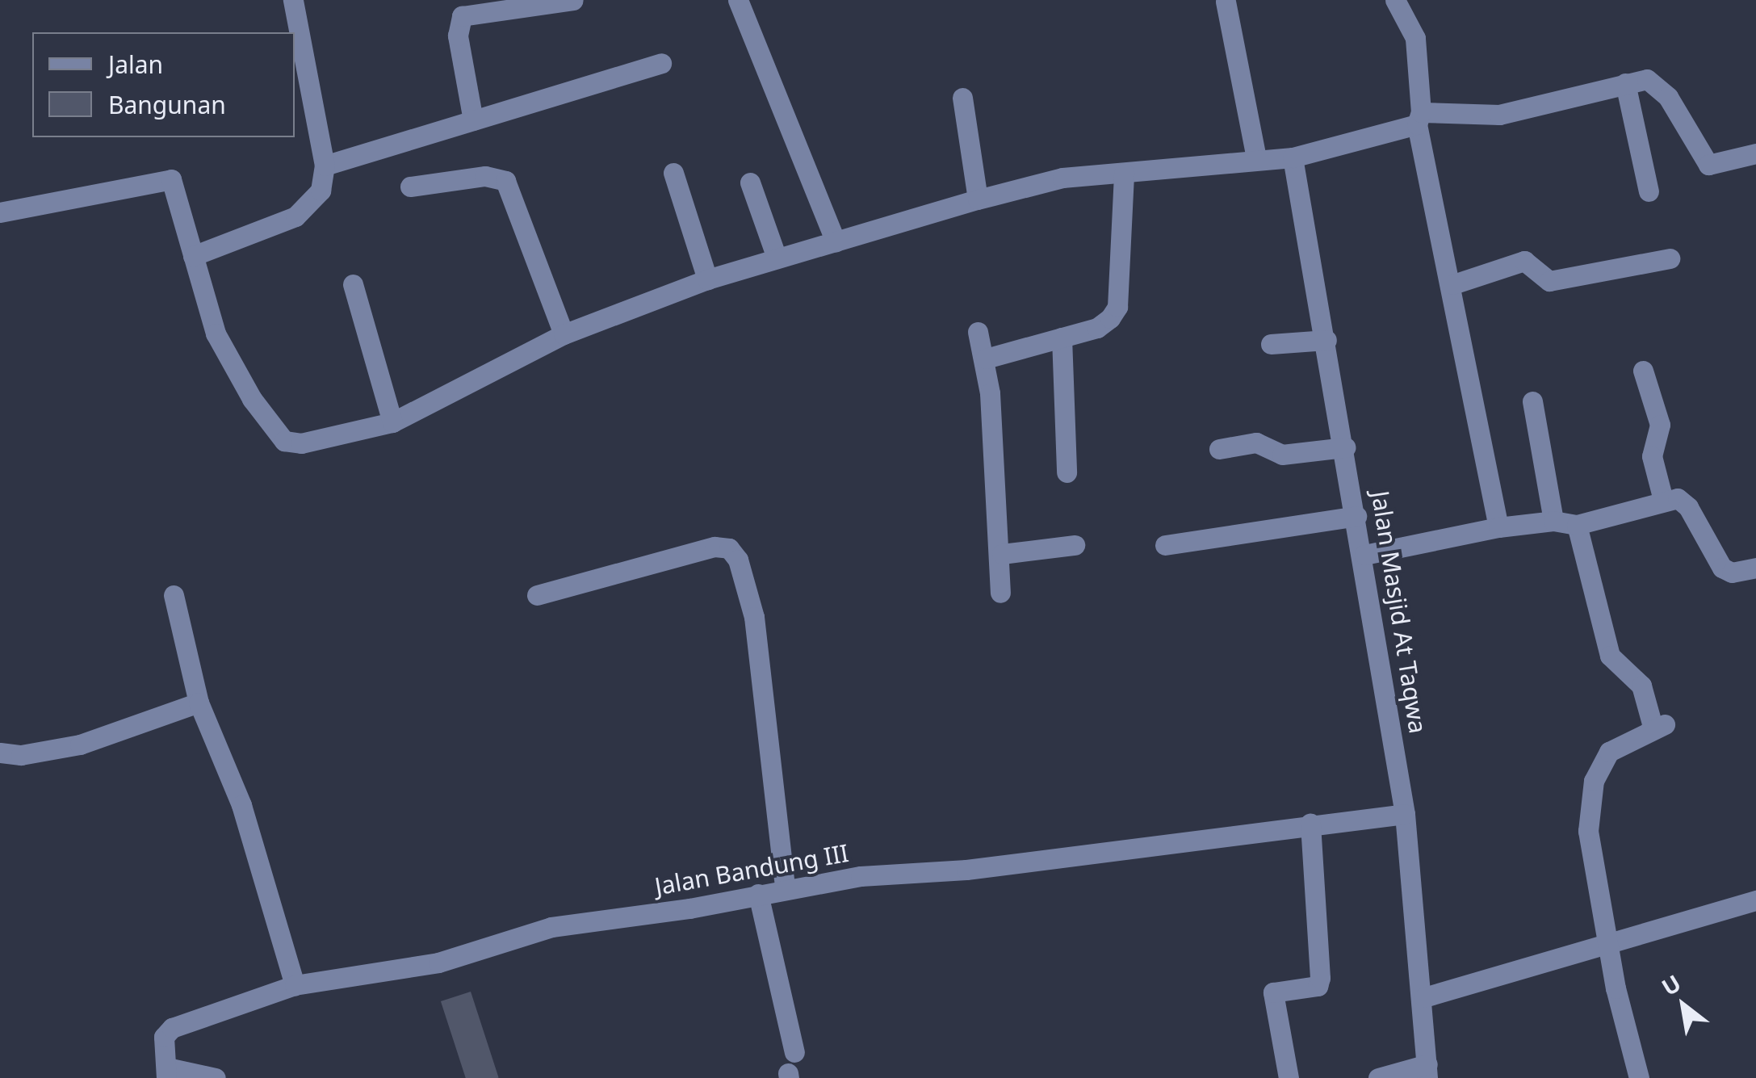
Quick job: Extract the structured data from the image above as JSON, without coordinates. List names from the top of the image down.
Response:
{
  "streets": {
    "street": ["Jalan Masjid At Taqwa", "Jalan Bandung III"]
  },
  "crossings": [
    ["Jalan Masjid At Taqwa", "Jalan Bandung III"]
  ],
  "legend": ["Jalan", "Bangunan"],
  "north": "top left"
}
